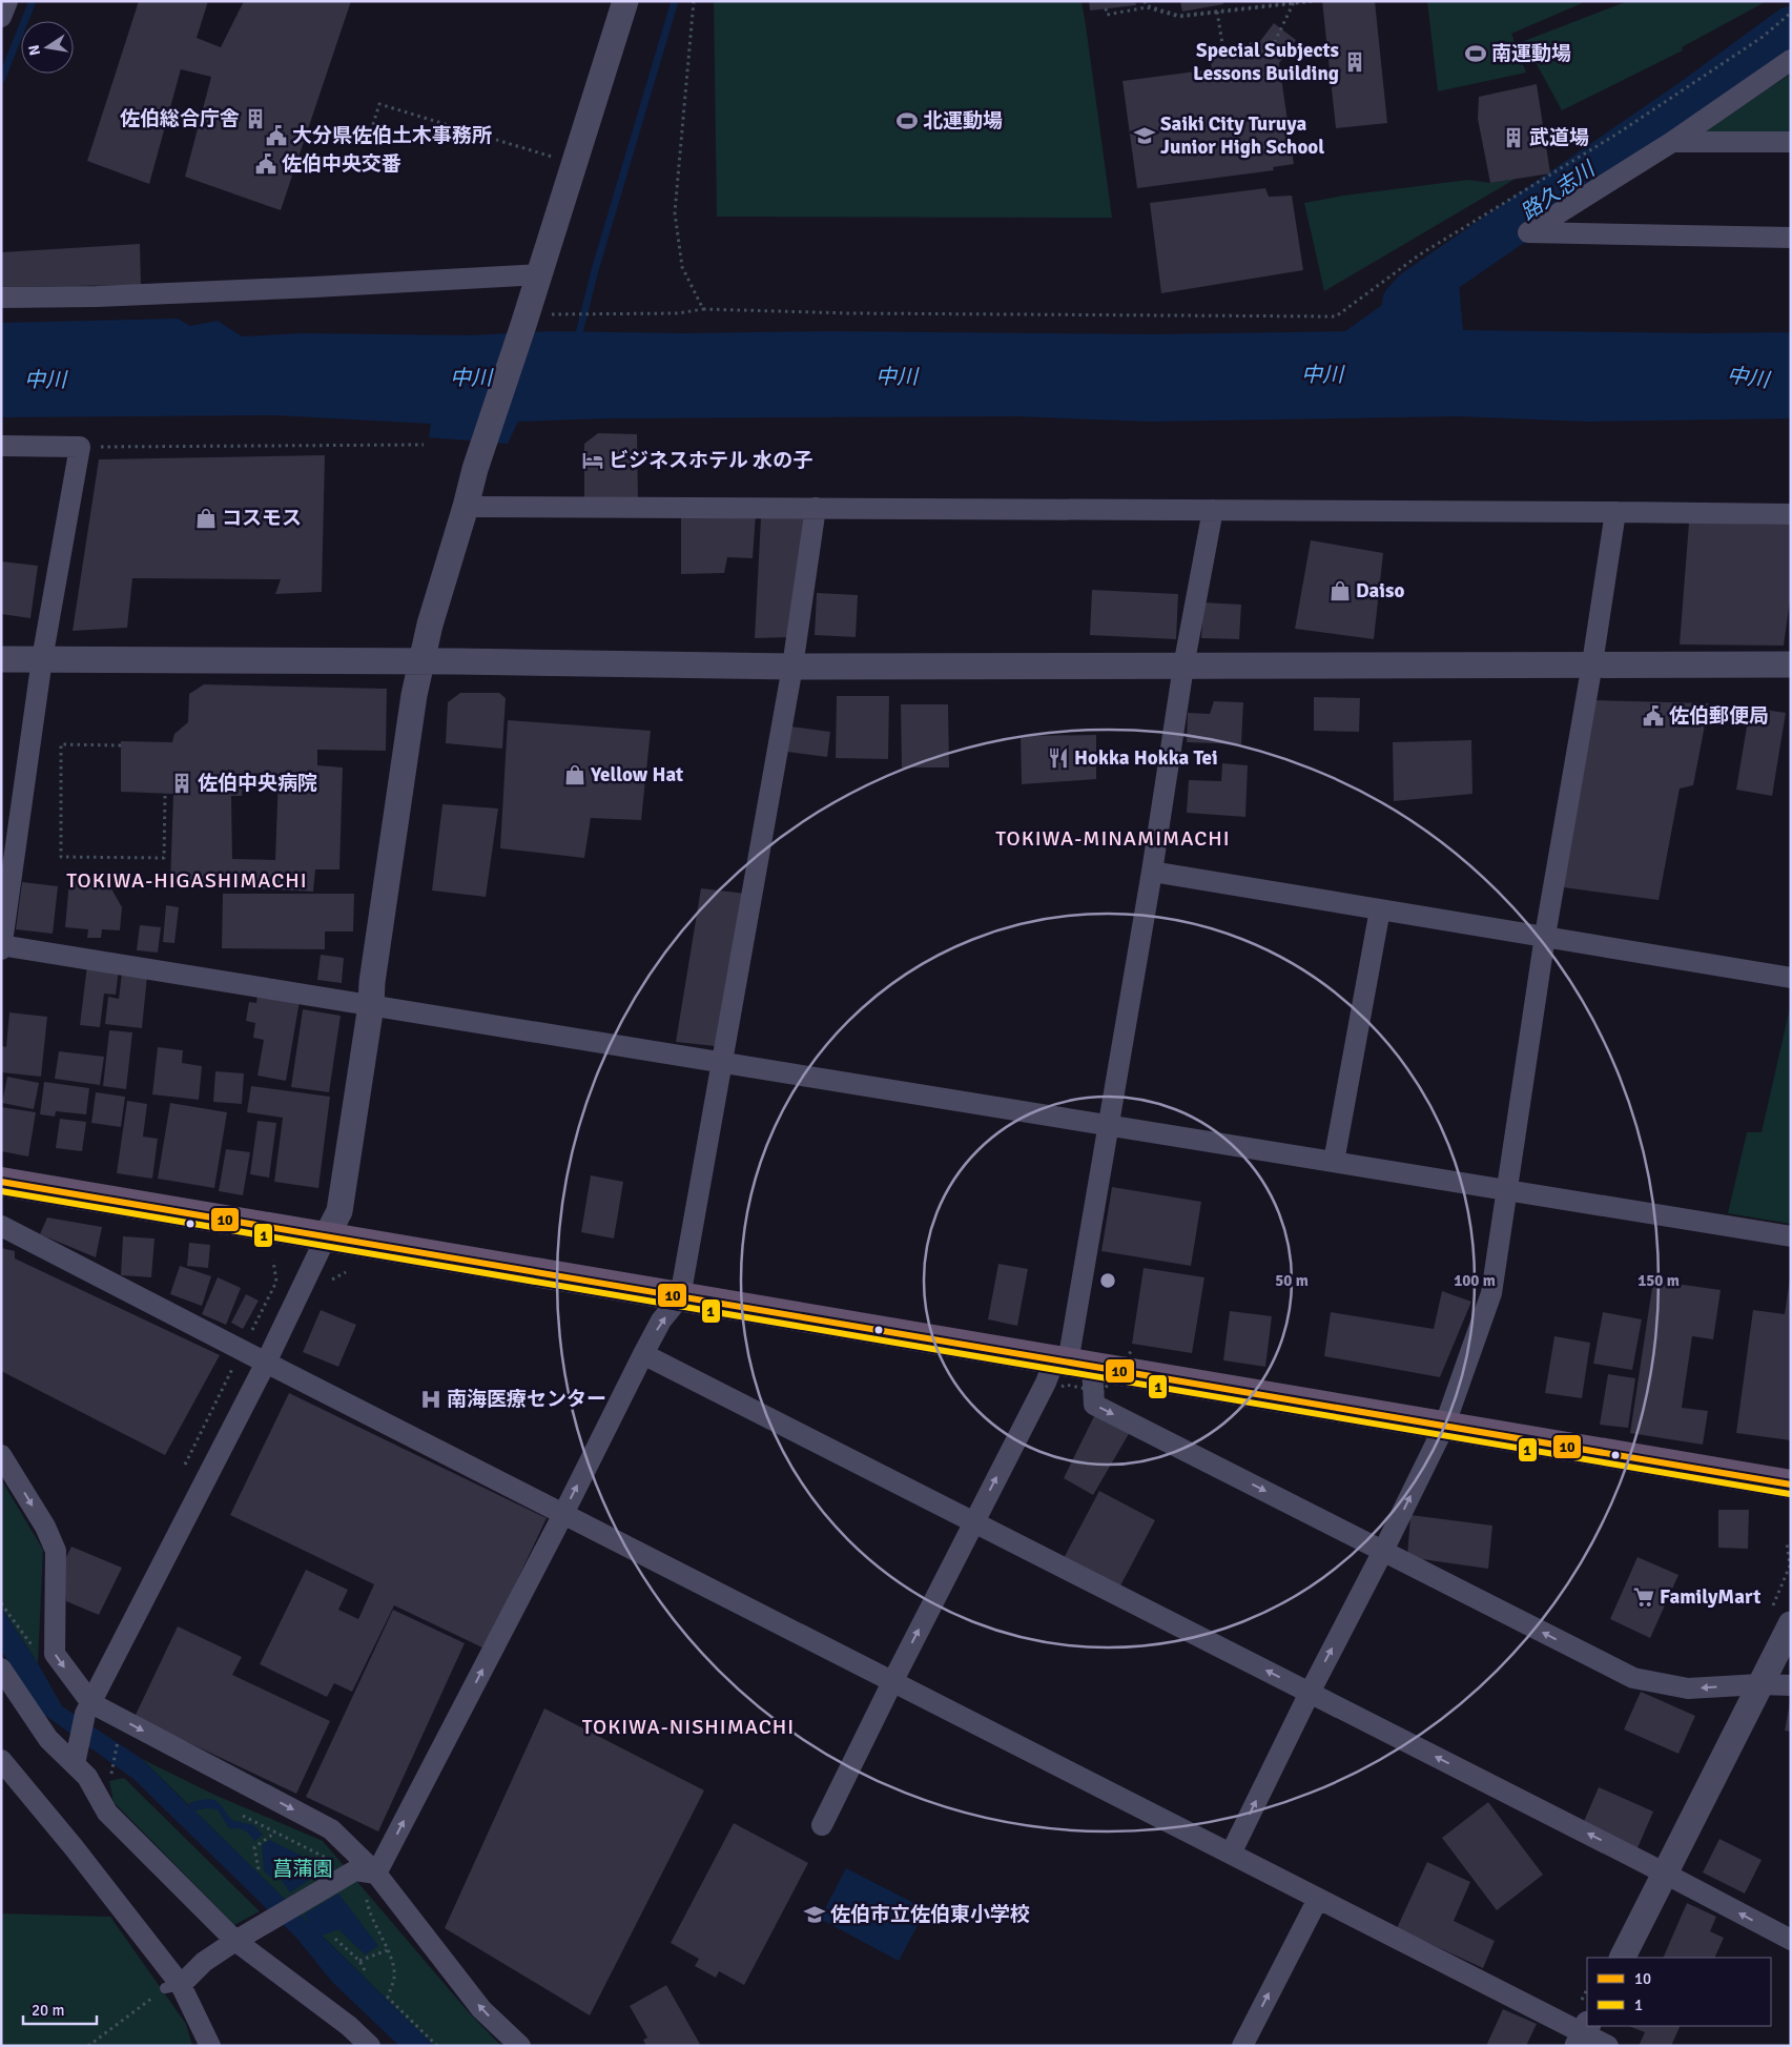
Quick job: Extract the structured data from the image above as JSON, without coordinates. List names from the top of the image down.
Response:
{
  "districts": ["TOKIWA-MINAMIMACHI", "TOKIWA-HIGASHIMACHI", "TOKIWA-NISHIMACHI"],
  "water": ["路久志川", "中川"],
  "parks": ["菖蒲園"],
  "places": {
    "sports": ["南運動場", "北運動場"],
    "building": [
      "Special Subjects Lessons Building",
      "佐伯総合庁舎",
      "武道場",
      "佐伯中央病院"
    ],
    "public building": ["大分県佐伯土木事務所", "佐伯中央交番", "佐伯郵便局"],
    "school or university": ["Saiki City Turuya Junior High School", "佐伯市立佐伯東小学校"],
    "hotel": ["ビジネスホテル 水の子"],
    "shop": ["コスモス", "Daiso", "Yellow Hat"],
    "restaurant": ["Hokka Hokka Tei"],
    "hospital": ["南海医療センター"],
    "supermarket": ["FamilyMart"]
  },
  "lines": ["transit line 10", "transit line 1"],
  "legend": ["10", "1"],
  "scale_bar": "20 m",
  "north": "left",
  "rings": ["50 m", "100 m", "150 m"]
}
